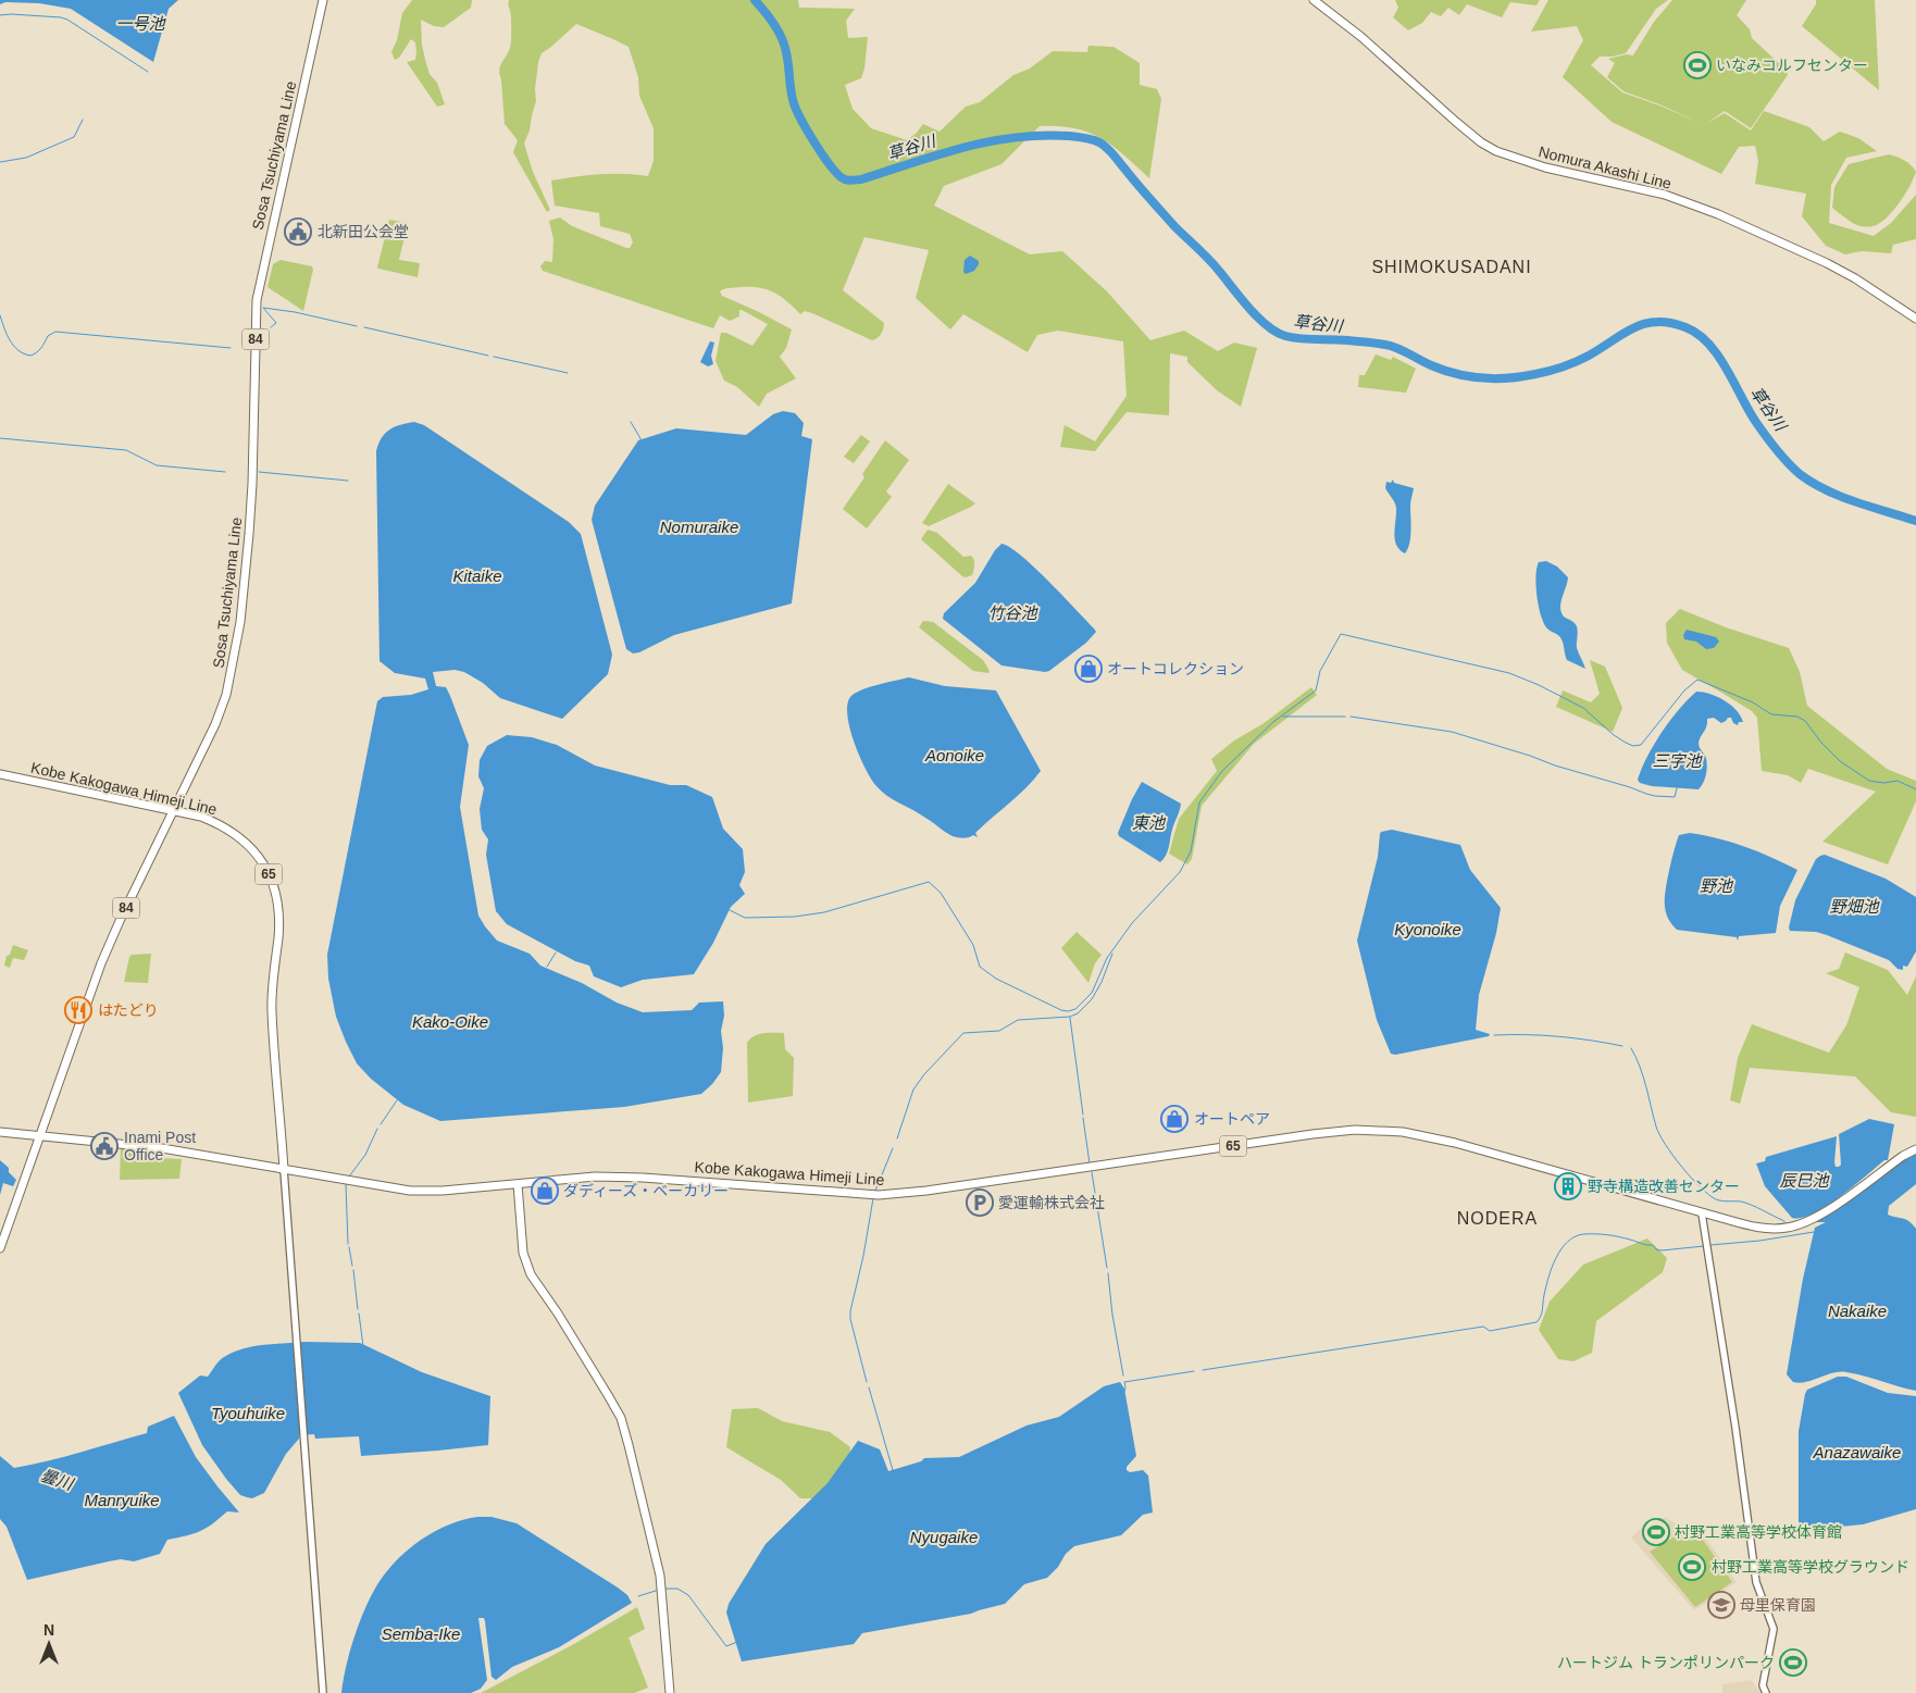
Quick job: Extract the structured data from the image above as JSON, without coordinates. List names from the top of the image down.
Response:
{
  "streets": {
    "main road": [
      "Sosa Tsuchiyama Line",
      "Nomura Akashi Line",
      "84",
      "Kobe Kakogawa Himeji Line",
      "65"
    ]
  },
  "crossings": [
    ["Sosa Tsuchiyama Line", "Kobe Kakogawa Himeji Line"]
  ],
  "districts": ["SHIMOKUSADANI", "NODERA"],
  "water": [
    "一号池",
    "草谷川",
    "Nomuraike",
    "Kitaike",
    "竹谷池",
    "Aonoike",
    "三字池",
    "東池",
    "野池",
    "野畑池",
    "Kyonoike",
    "Kako-Oike",
    "辰巳池",
    "Nakaike",
    "Tyouhuike",
    "Anazawaike",
    "曇川",
    "Manryuike",
    "Nyugaike",
    "Semba-Ike"
  ],
  "places": {
    "sports": [
      "いなみコルフセンター",
      "村野工業高等学校体育館",
      "村野工業高等学校グラウンド",
      "ハートジム トランポリンパーク"
    ],
    "public building": ["北新田公会堂", "Inami Post Office"],
    "shop": ["オートコレクション", "オートペア", "ダディーズ・ベーカリー"],
    "restaurant": ["はたどり"],
    "building": ["野寺構造改善センター"],
    "parking": ["愛運輸株式会社"],
    "school or university": ["母里保育園"]
  },
  "north": "top"
}
